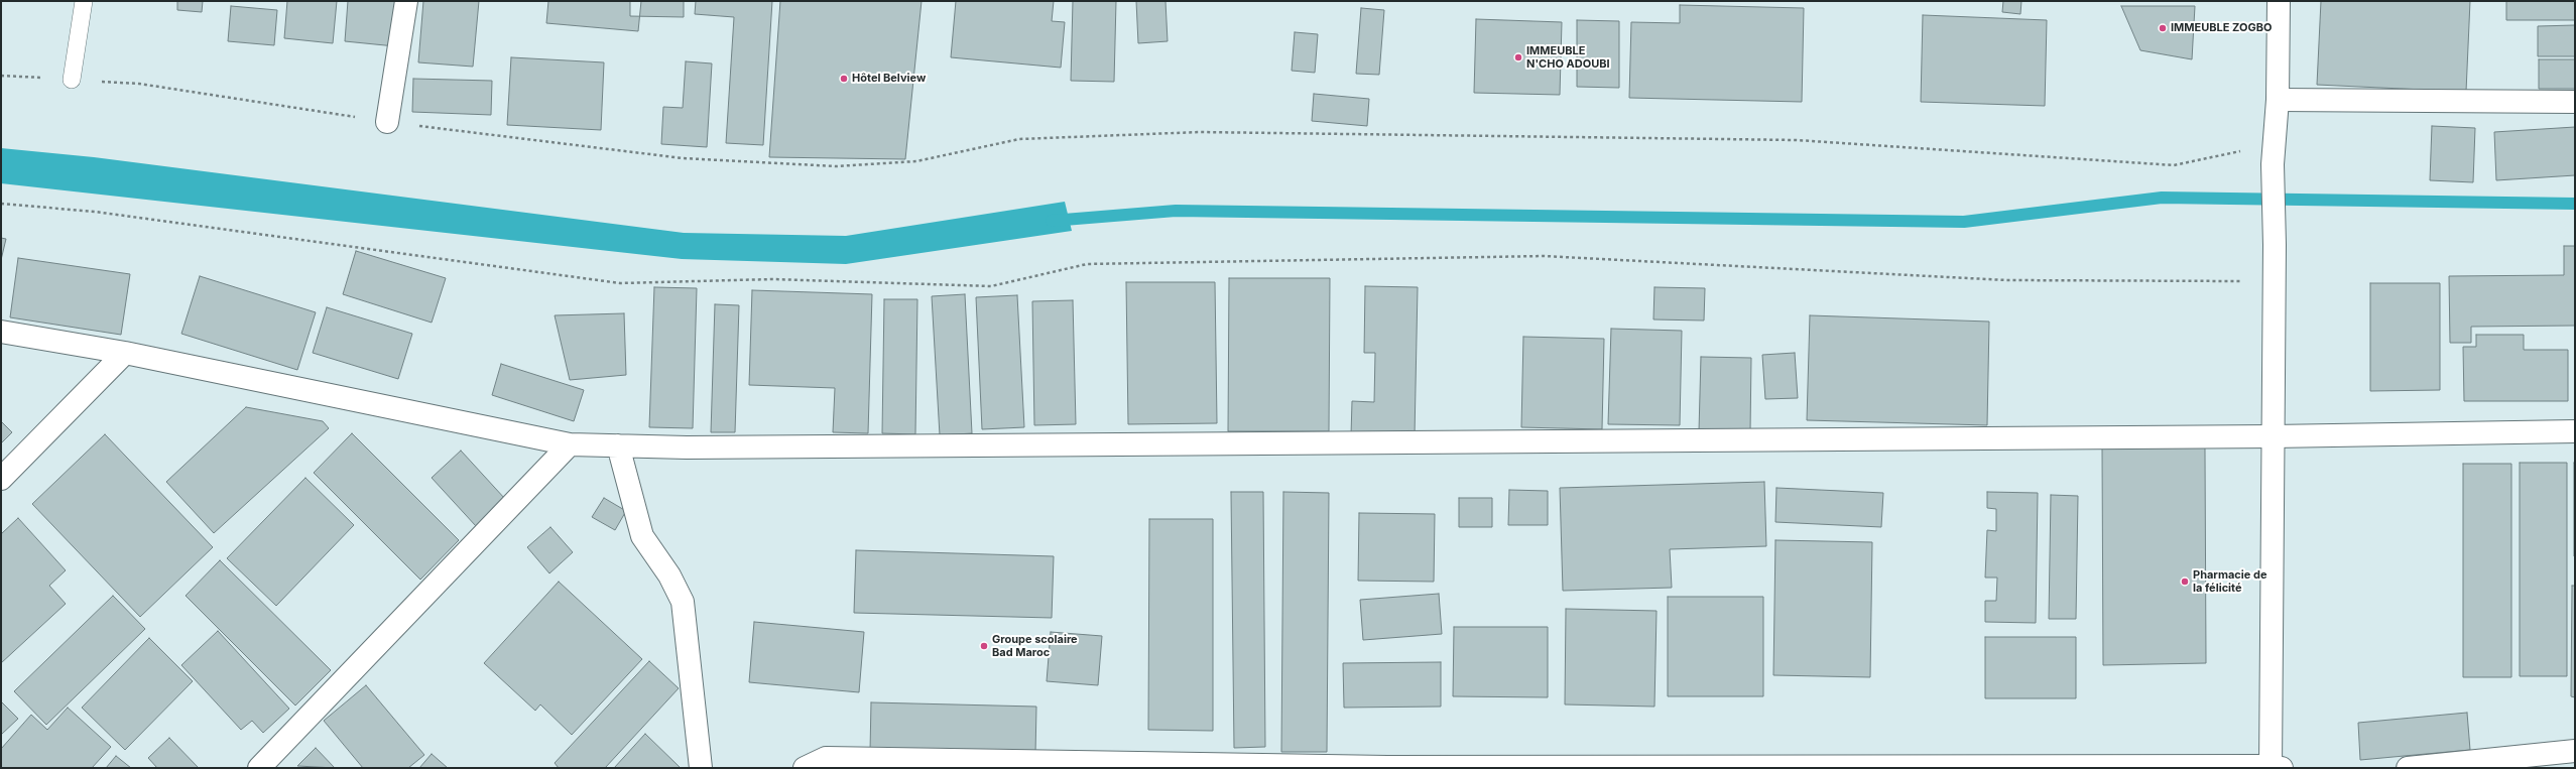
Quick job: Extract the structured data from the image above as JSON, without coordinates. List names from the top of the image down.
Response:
{
  "places": [
    "IMMEUBLE ZOGBO",
    "IMMEUBLE N'CHO ADOUBI",
    "Hôtel Belview",
    "Pharmacie de la félicité",
    "Groupe scolaire Bad Maroc"
  ]
}
